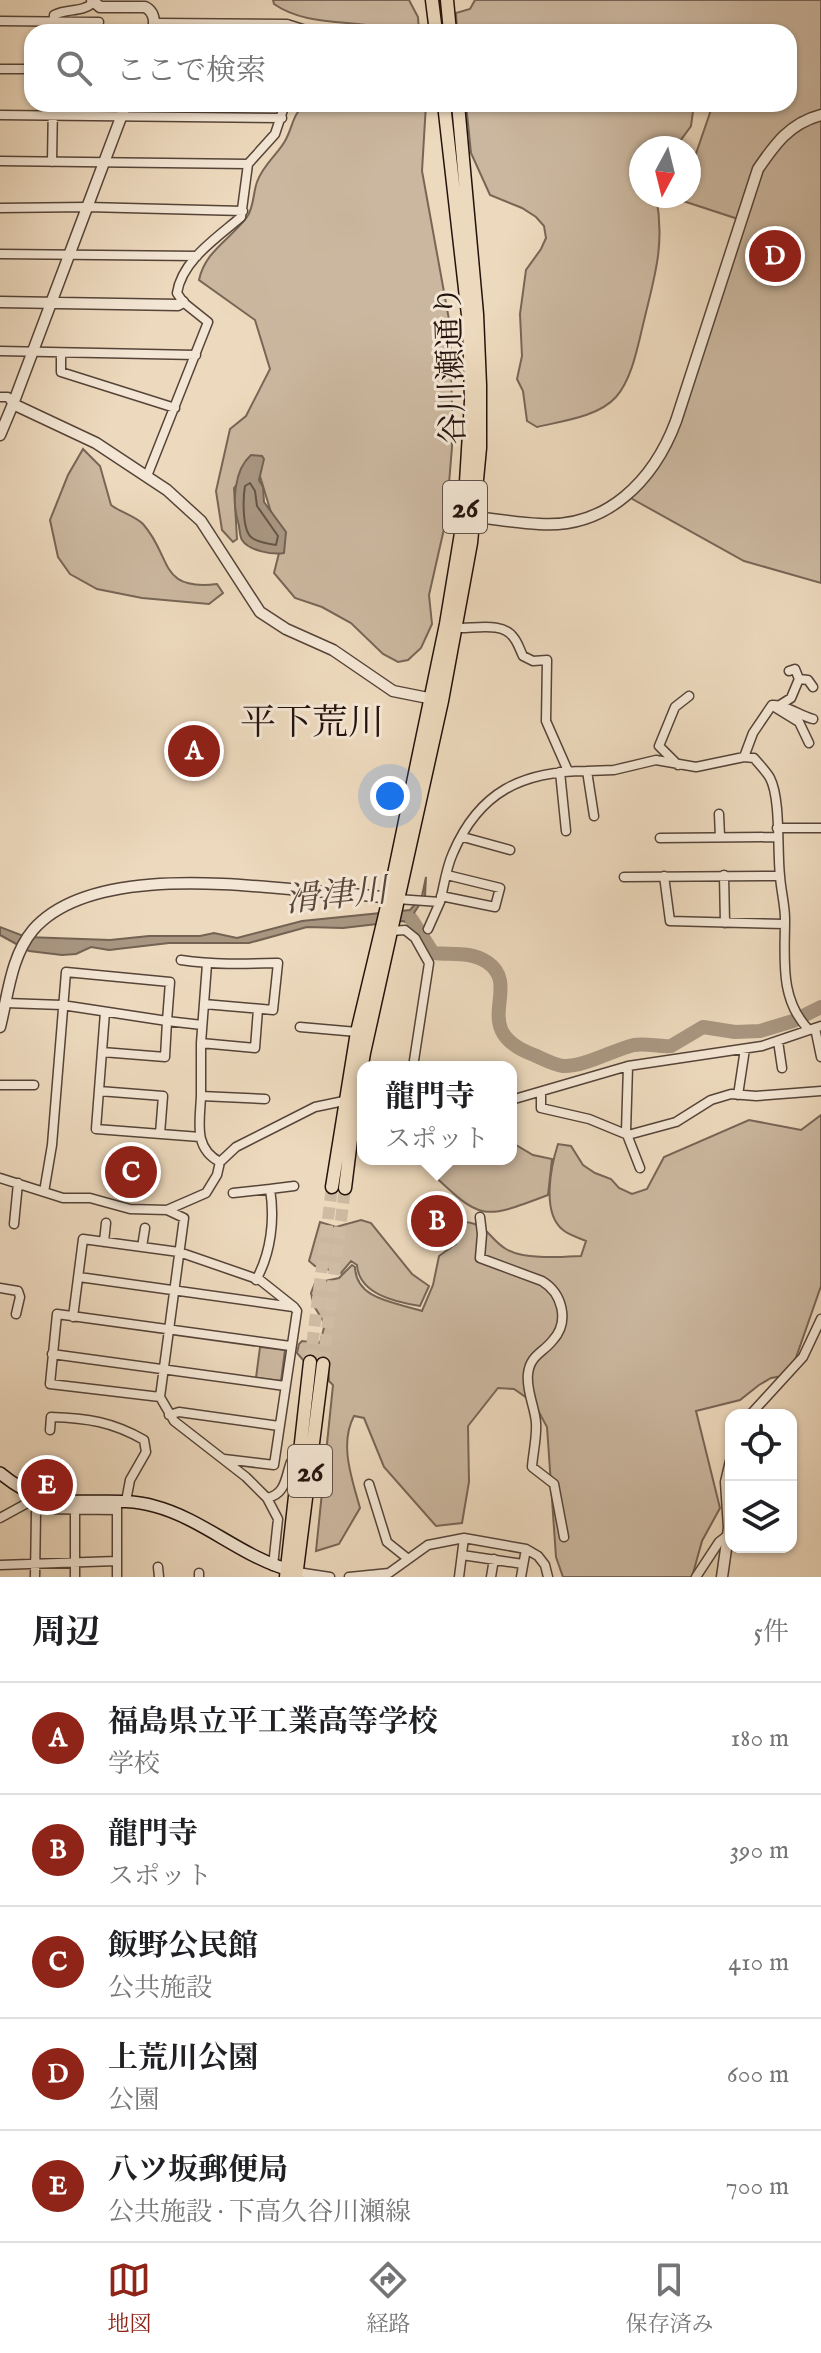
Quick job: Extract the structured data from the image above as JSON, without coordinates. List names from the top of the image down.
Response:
{
  "streets": {
    "main road": ["谷川瀬通り", "26"]
  },
  "crossings": [
    ["谷川瀬通り", "26"]
  ],
  "districts": ["平下荒川"],
  "water": ["滑津川"],
  "north": "bottom",
  "page": {
    "search": "ここで検索",
    "pins": [
      "D",
      "A",
      "C",
      "B",
      "E"
    ],
    "popup": ["龍門寺", "スポット"],
    "heading": ["周辺", "5件"],
    "list": [
      {
        "mark": "A",
        "name": "福島県立平工業高等学校",
        "note": "学校",
        "value": "180 m"
      },
      {
        "mark": "B",
        "name": "龍門寺",
        "note": "スポット",
        "value": "390 m"
      },
      {
        "mark": "C",
        "name": "飯野公民館",
        "note": "公共施設",
        "value": "410 m"
      },
      {
        "mark": "D",
        "name": "上荒川公園",
        "note": "公園",
        "value": "600 m"
      },
      {
        "mark": "E",
        "name": "八ツ坂郵便局",
        "note": "公共施設 · 下高久谷川瀬線",
        "value": "700 m"
      }
    ],
    "nav": ["地図", "経路", "保存済み"]
  }
}
